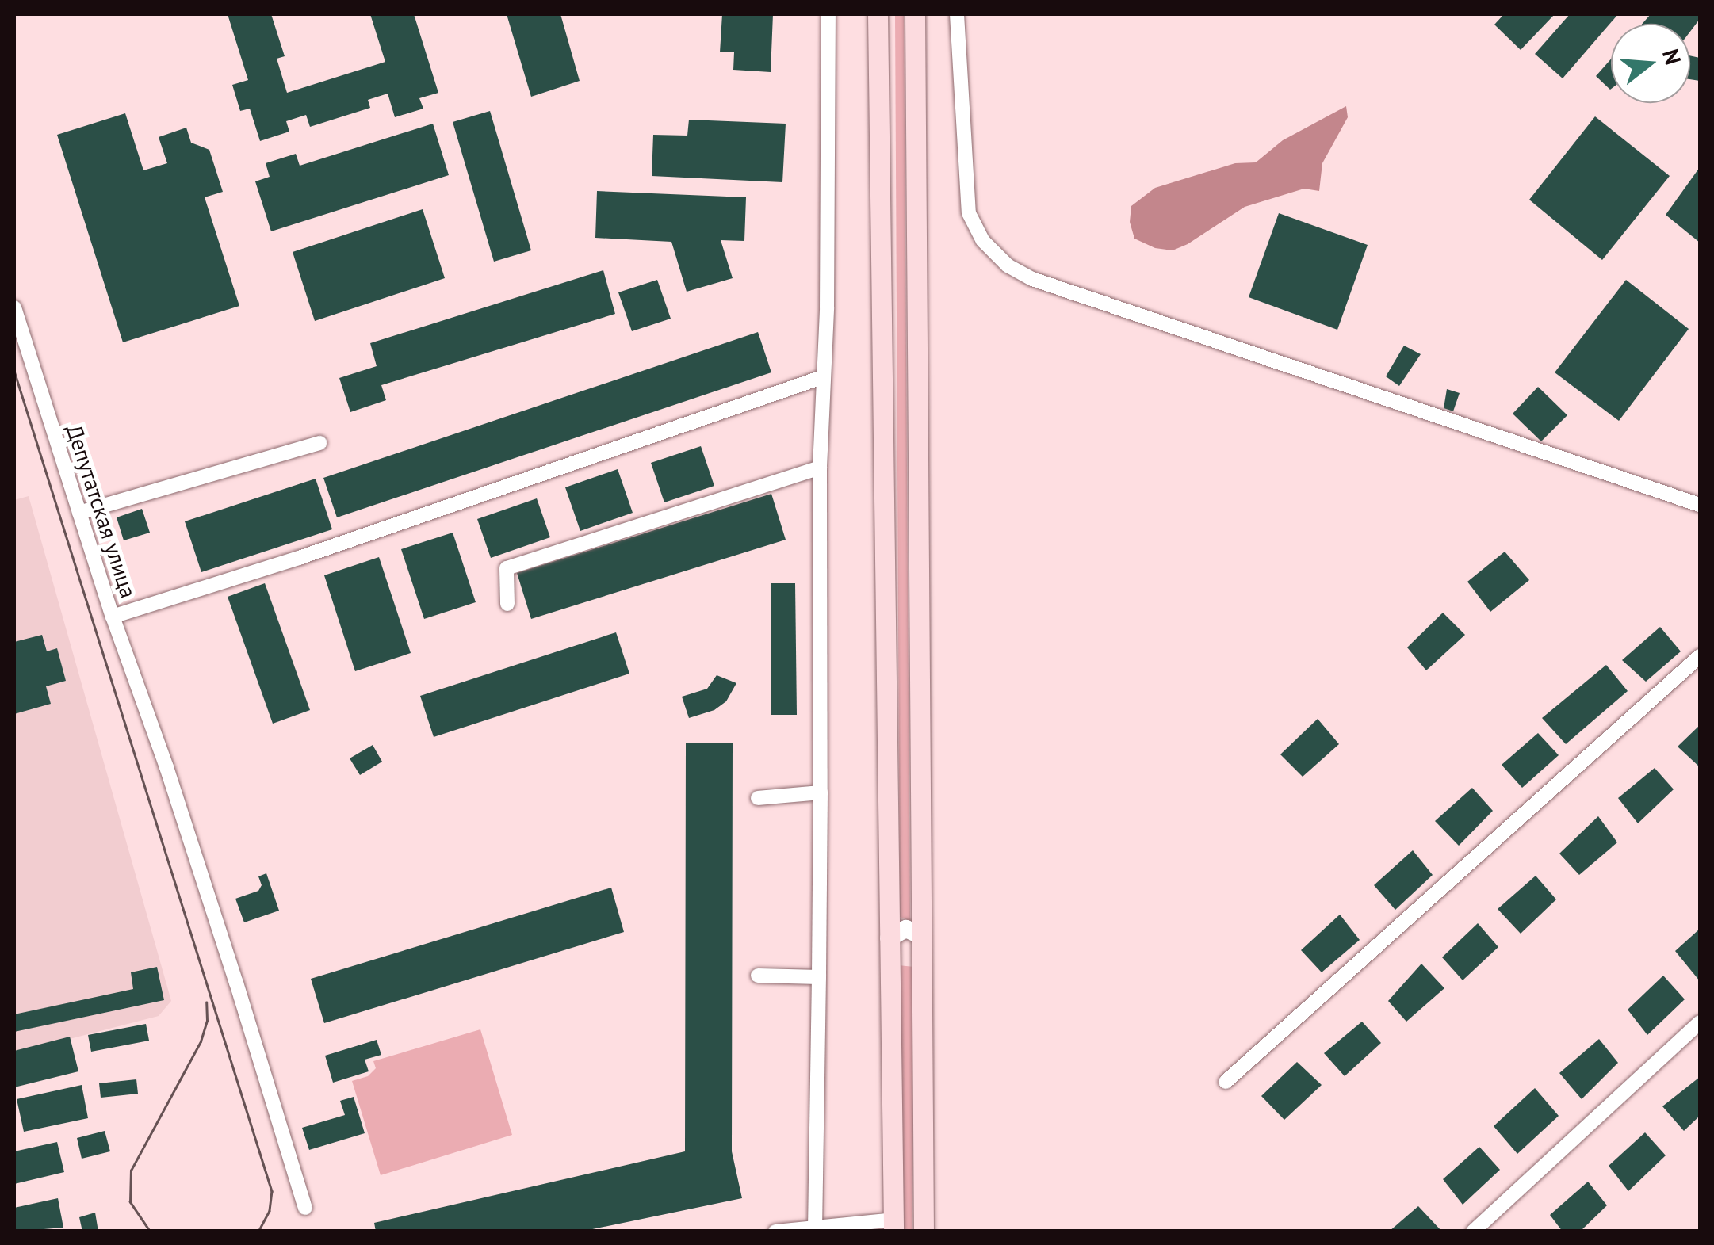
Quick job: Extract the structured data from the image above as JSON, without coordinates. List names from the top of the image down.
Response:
{
  "streets": {
    "street": ["Депутатская улица"]
  },
  "north": "right"
}
